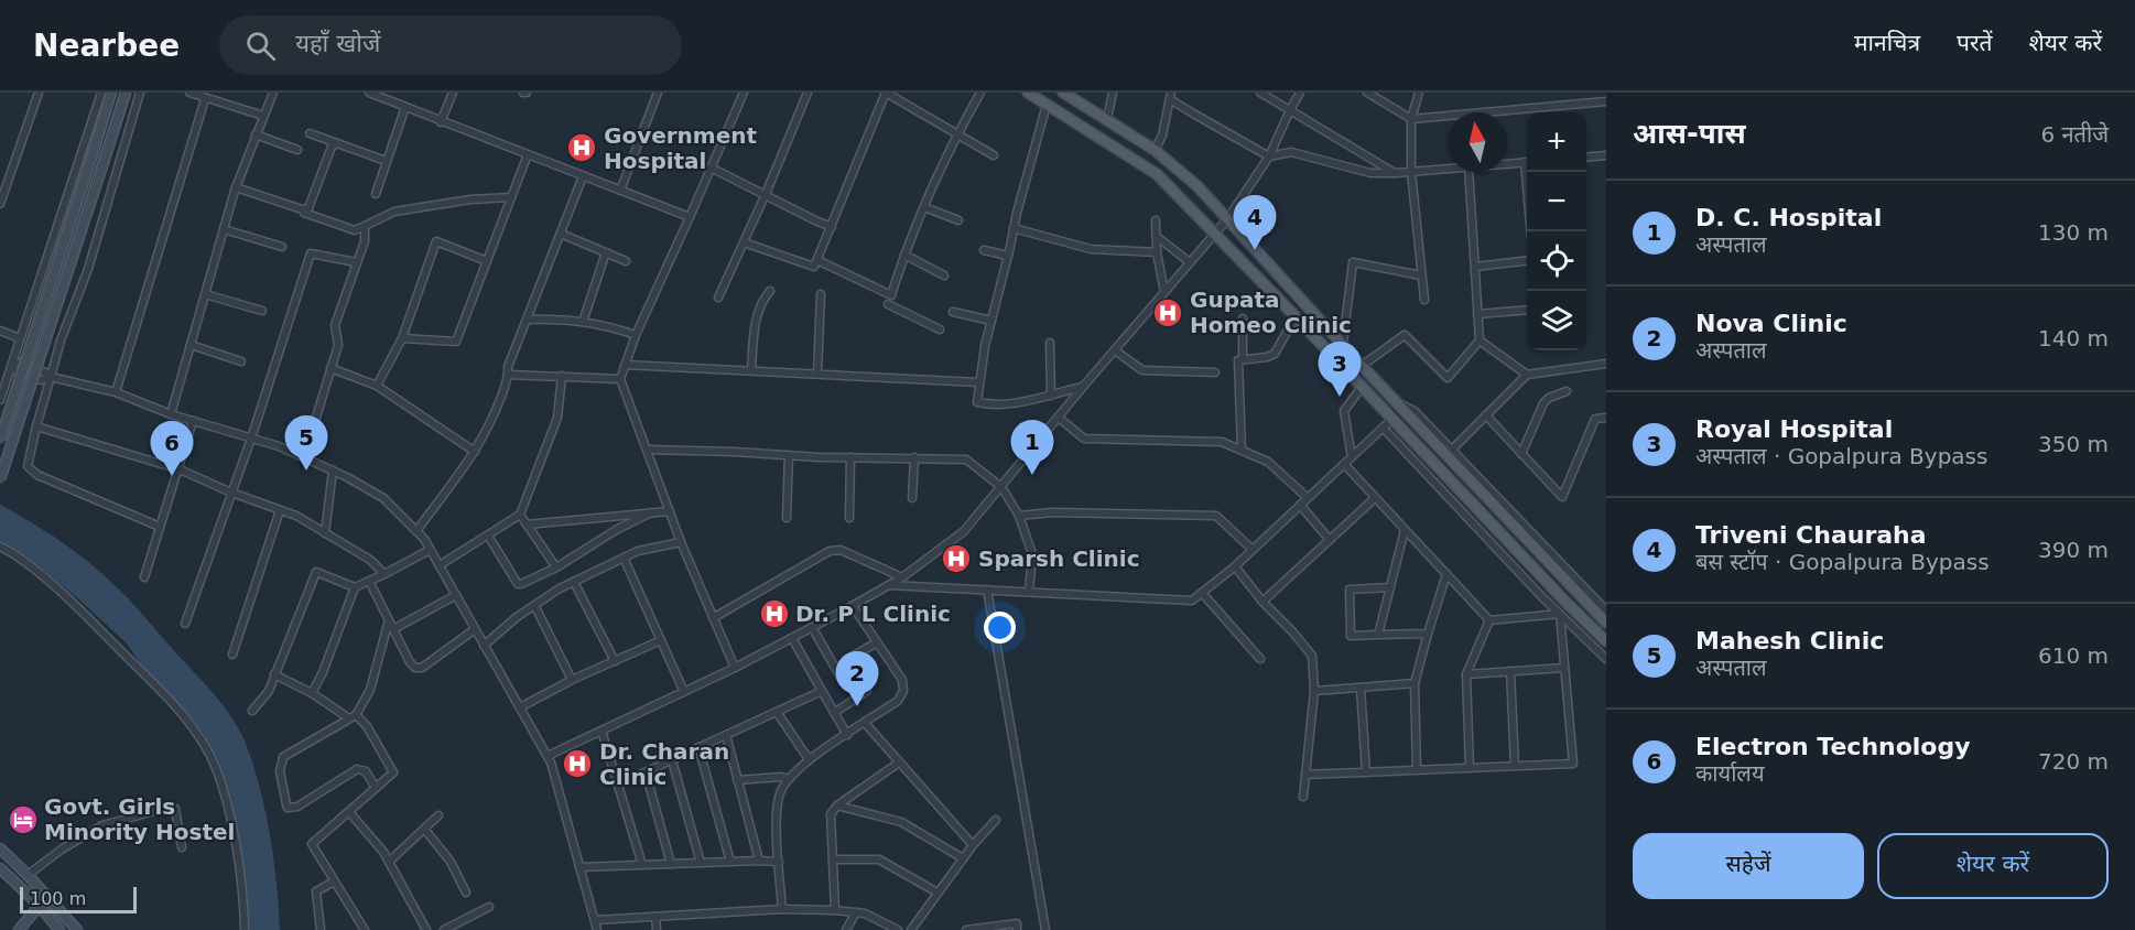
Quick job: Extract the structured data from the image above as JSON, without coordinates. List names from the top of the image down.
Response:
{
  "places": {
    "hospital": [
      "Government Hospital",
      "Gupata Homeo Clinic",
      "Sparsh Clinic",
      "Dr. P L Clinic",
      "Dr. Charan Clinic"
    ],
    "hotel": ["Govt. Girls Minority Hostel"]
  },
  "scale_bar": "100 m",
  "north": "top",
  "page": {
    "header": "Nearbee",
    "search": "यहाँ खोजें",
    "nav": ["मानचित्र", "परतें", "शेयर करें"],
    "heading": ["आस-पास", "6 नतीजे"],
    "map_buttons": ["+", "−"],
    "list": [
      {
        "mark": "1",
        "name": "D. C. Hospital",
        "note": "अस्पताल",
        "value": "130 m"
      },
      {
        "mark": "2",
        "name": "Nova Clinic",
        "note": "अस्पताल",
        "value": "140 m"
      },
      {
        "mark": "3",
        "name": "Royal Hospital",
        "note": "अस्पताल · Gopalpura Bypass",
        "value": "350 m"
      },
      {
        "mark": "4",
        "name": "Triveni Chauraha",
        "note": "बस स्टॉप · Gopalpura Bypass",
        "value": "390 m"
      },
      {
        "mark": "5",
        "name": "Mahesh Clinic",
        "note": "अस्पताल",
        "value": "610 m"
      },
      {
        "mark": "6",
        "name": "Electron Technology",
        "note": "कार्यालय",
        "value": "720 m"
      }
    ],
    "pins": [
      "4",
      "3",
      "5",
      "1",
      "6",
      "2"
    ],
    "buttons": ["सहेजें", "शेयर करें"],
    "scale": "100 m"
  }
}
